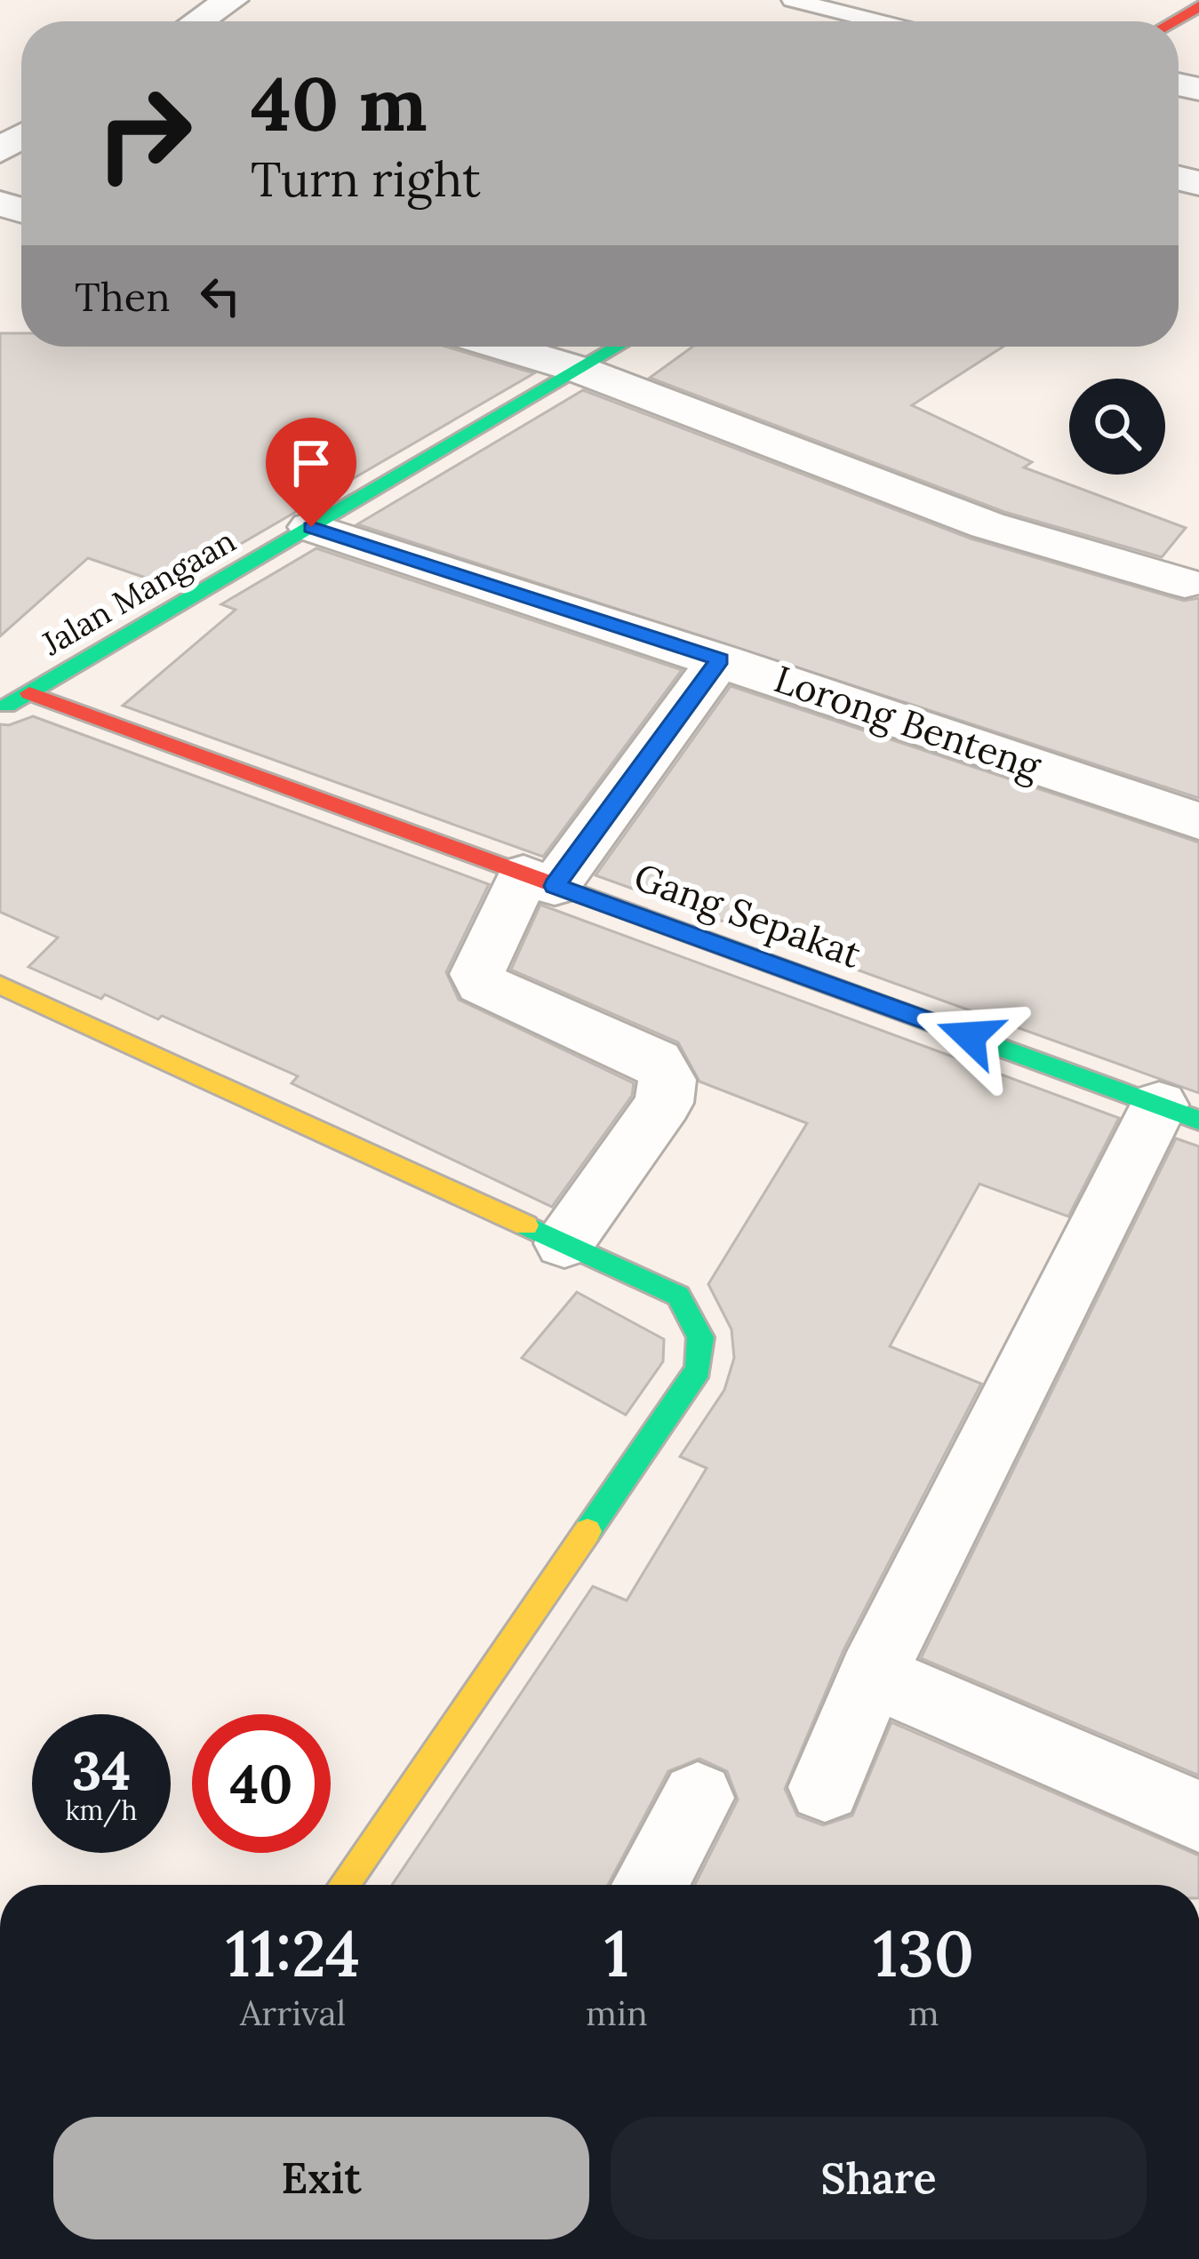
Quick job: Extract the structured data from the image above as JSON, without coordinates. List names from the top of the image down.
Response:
{
  "streets": {
    "street": ["Jalan Mangaan", "Lorong Benteng", "Gang Sepakat"]
  },
  "crossings": [
    ["Jalan Mangaan", "Lorong Benteng"],
    ["Jalan Mangaan", "Gang Sepakat"]
  ],
  "page": {
    "turn": ["40 m", "Turn right"],
    "then": "Then",
    "speed": "34 km/h",
    "limit": "40",
    "eta": [
      "11:24",
      "Arrival",
      "1",
      "min",
      "130",
      "m"
    ],
    "buttons": ["Exit", "Share"]
  }
}
